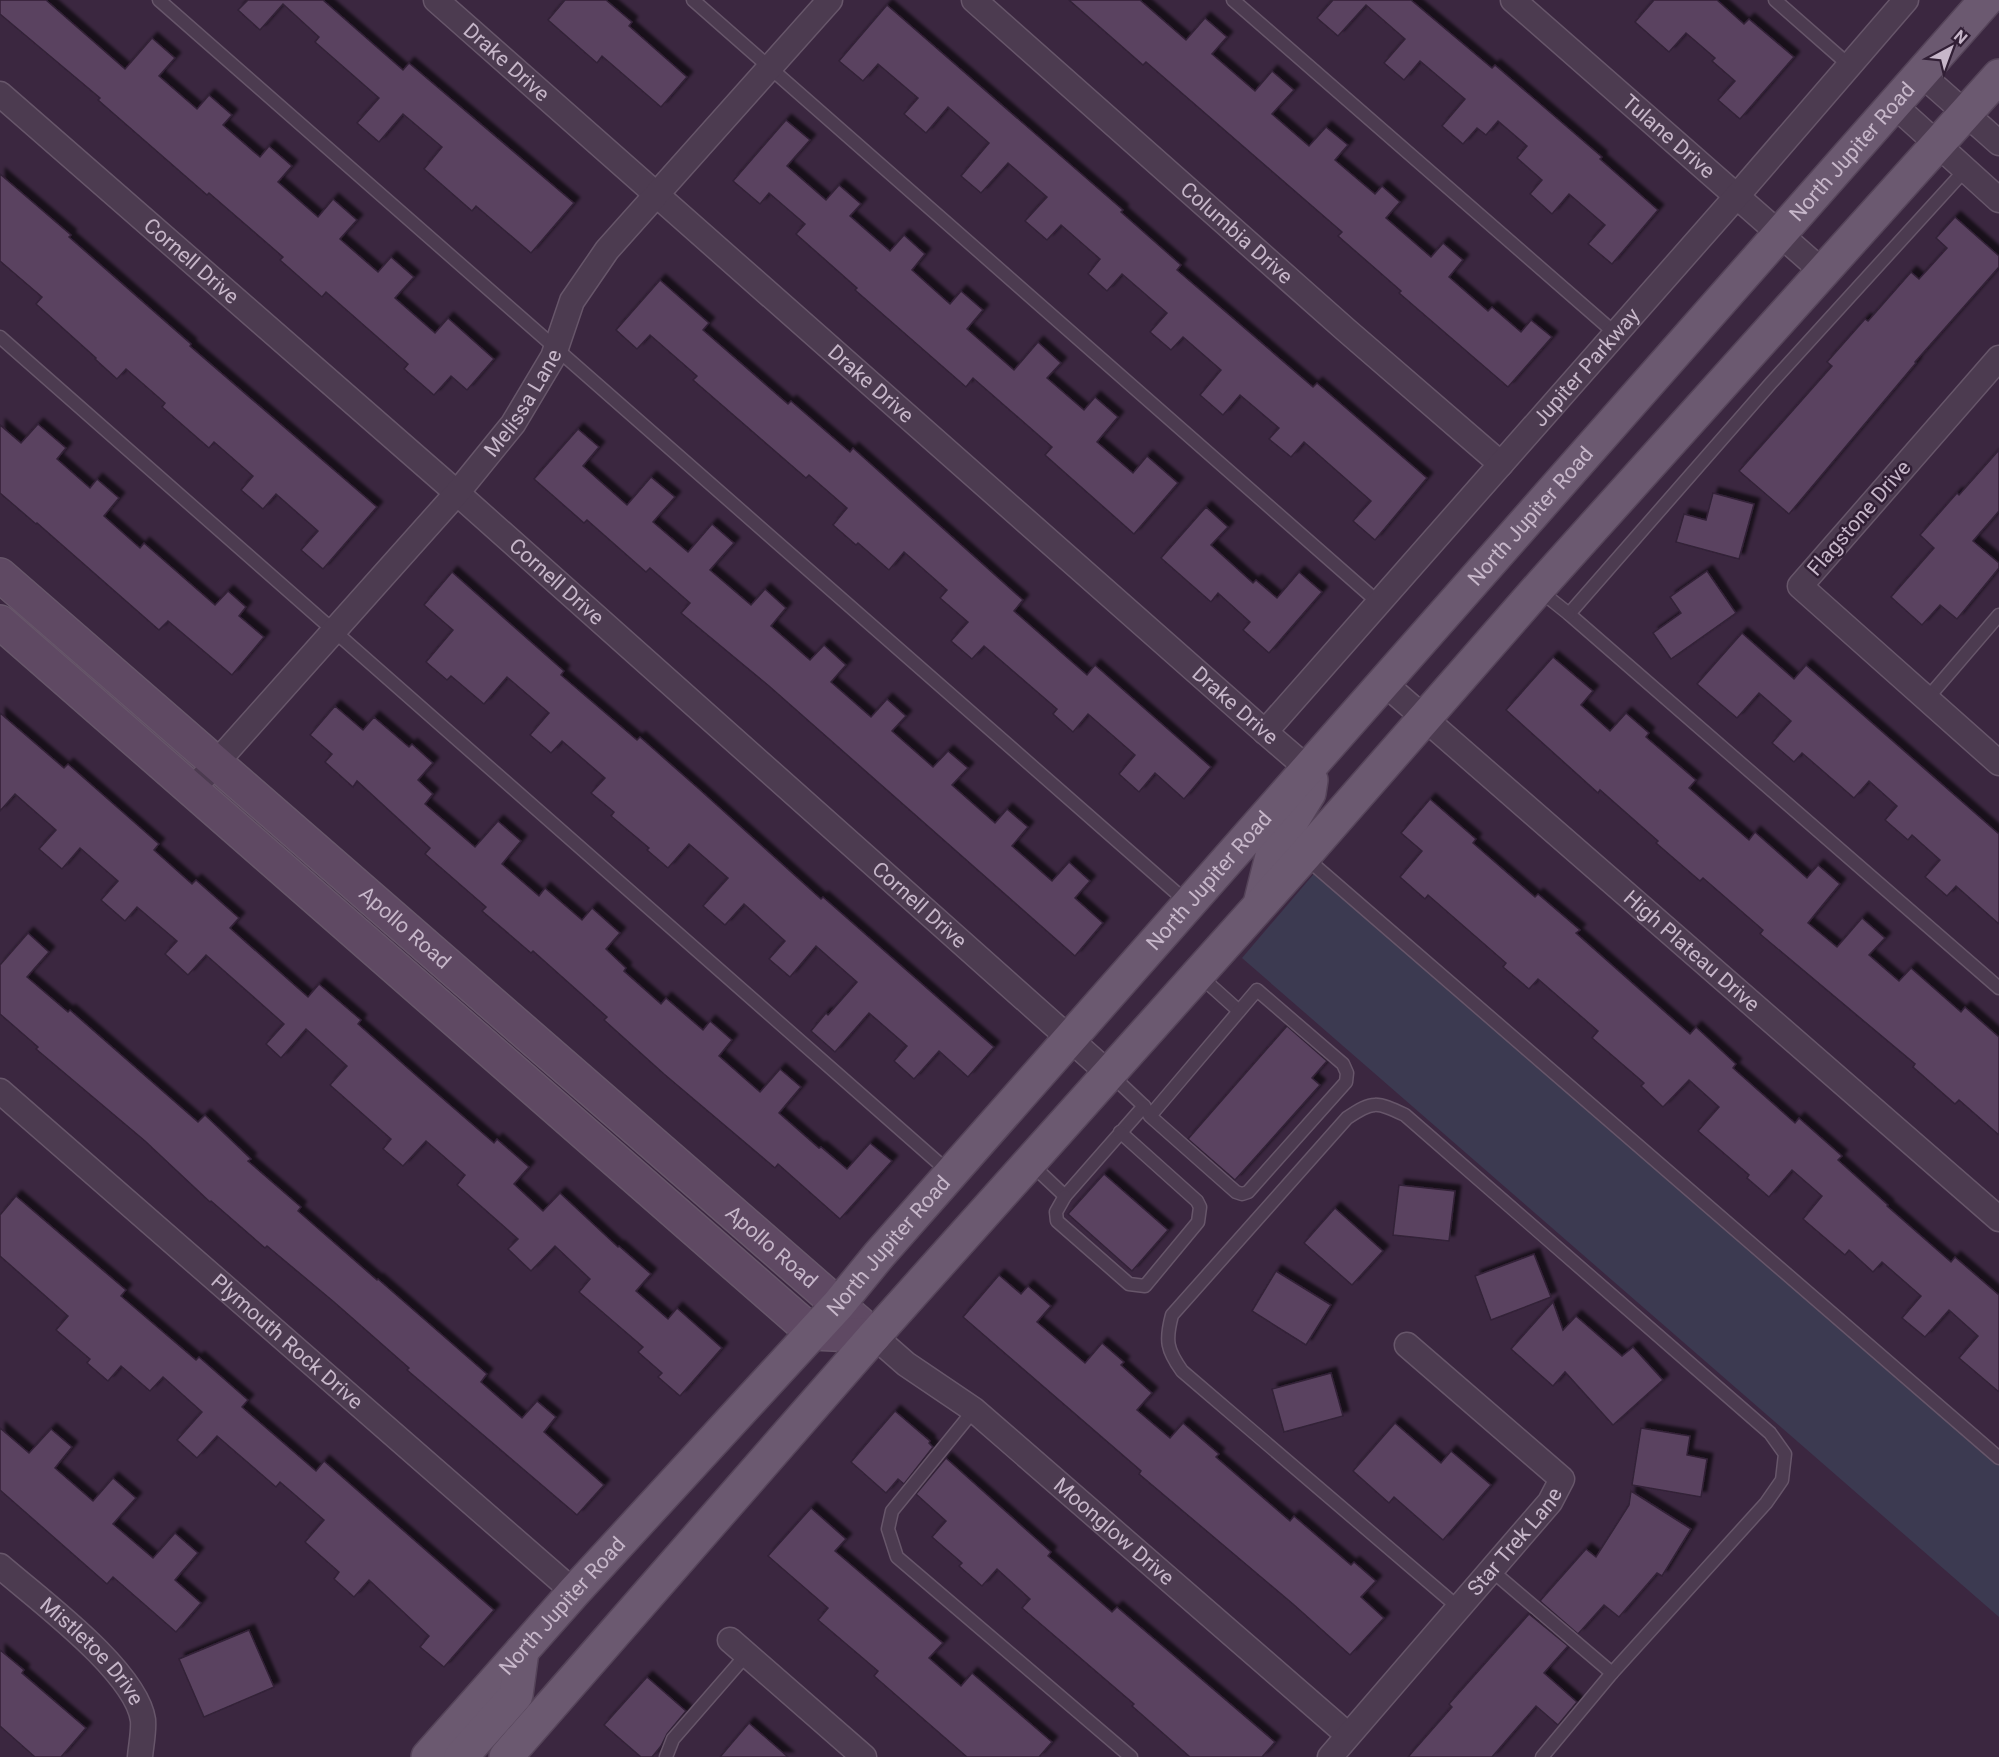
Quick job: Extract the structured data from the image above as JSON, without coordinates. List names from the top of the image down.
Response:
{
  "streets": {
    "main road": ["North Jupiter Road"],
    "street": [
      "Drake Drive",
      "Tulane Drive",
      "Columbia Drive",
      "Cornell Drive",
      "Jupiter Parkway",
      "Melissa Lane",
      "Flagstone Drive",
      "Apollo Road",
      "High Plateau Drive",
      "Plymouth Rock Drive",
      "Moonglow Drive",
      "Star Trek Lane",
      "Mistletoe Drive"
    ]
  },
  "crossings": [
    ["Drake Drive", "North Jupiter Road"],
    ["Drake Drive", "Jupiter Parkway"],
    ["Drake Drive", "Melissa Lane"],
    ["Tulane Drive", "North Jupiter Road"],
    ["Tulane Drive", "Jupiter Parkway"],
    ["North Jupiter Road", "Cornell Drive"],
    ["North Jupiter Road", "Apollo Road"],
    ["North Jupiter Road", "High Plateau Drive"],
    ["North Jupiter Road", "Plymouth Rock Drive"],
    ["Columbia Drive", "Jupiter Parkway"],
    ["Cornell Drive", "Melissa Lane"],
    ["Melissa Lane", "Apollo Road"],
    ["Apollo Road", "Moonglow Drive"],
    ["Moonglow Drive", "Star Trek Lane"]
  ],
  "north": "top right"
}
